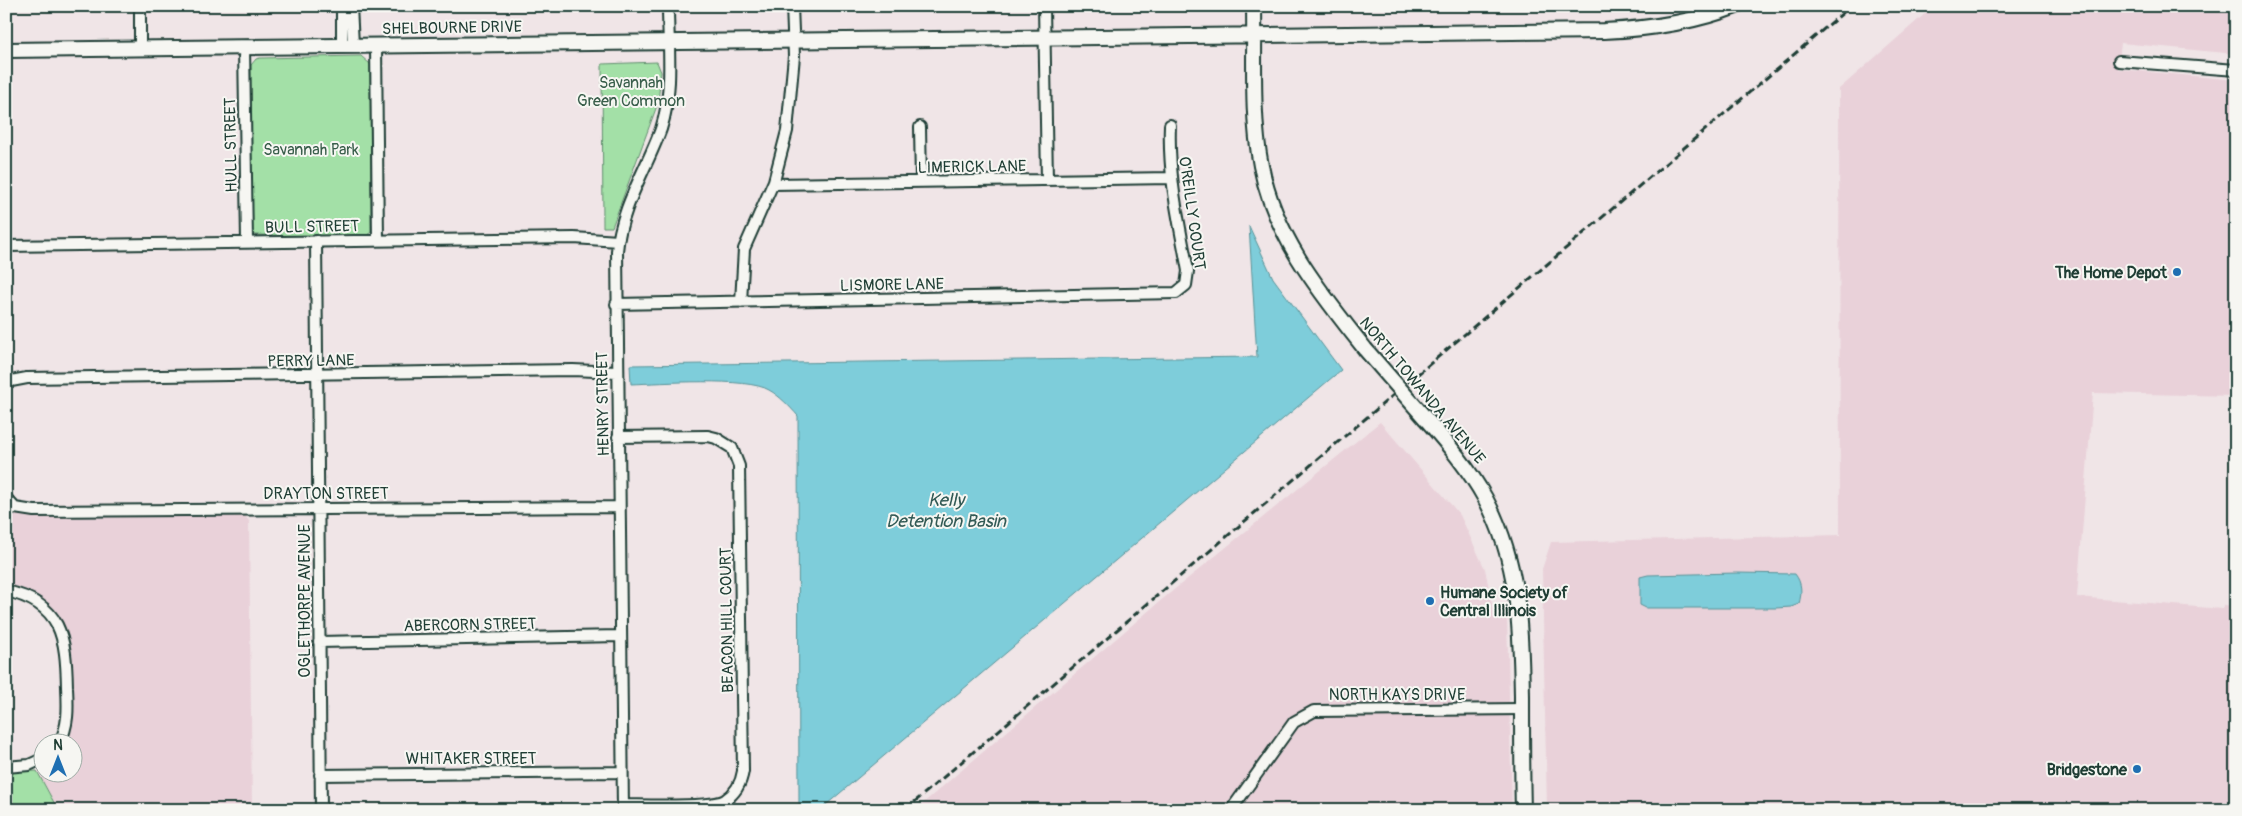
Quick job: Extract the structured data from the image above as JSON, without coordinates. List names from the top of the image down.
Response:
{
  "streets": {
    "main road": ["SHELBOURNE DRIVE", "NORTH TOWANDA AVENUE"],
    "street": [
      "HULL STREET",
      "LIMERICK LANE",
      "O'REILLY COURT",
      "BULL STREET",
      "LISMORE LANE",
      "PERRY LANE",
      "HENRY STREET",
      "DRAYTON STREET",
      "OGLETHORPE AVENUE",
      "BEACON HILL COURT",
      "ABERCORN STREET",
      "NORTH KAYS DRIVE",
      "WHITAKER STREET"
    ]
  },
  "crossings": [
    ["SHELBOURNE DRIVE", "HULL STREET"],
    ["SHELBOURNE DRIVE", "NORTH TOWANDA AVENUE"],
    ["SHELBOURNE DRIVE", "HENRY STREET"],
    ["HULL STREET", "BULL STREET"],
    ["LIMERICK LANE", "O'REILLY COURT"],
    ["O'REILLY COURT", "LISMORE LANE"],
    ["BULL STREET", "HENRY STREET"],
    ["BULL STREET", "OGLETHORPE AVENUE"],
    ["LISMORE LANE", "HENRY STREET"],
    ["PERRY LANE", "HENRY STREET"],
    ["PERRY LANE", "OGLETHORPE AVENUE"],
    ["NORTH TOWANDA AVENUE", "NORTH KAYS DRIVE"],
    ["HENRY STREET", "DRAYTON STREET"],
    ["HENRY STREET", "BEACON HILL COURT"],
    ["HENRY STREET", "ABERCORN STREET"],
    ["HENRY STREET", "WHITAKER STREET"],
    ["DRAYTON STREET", "OGLETHORPE AVENUE"],
    ["OGLETHORPE AVENUE", "ABERCORN STREET"],
    ["OGLETHORPE AVENUE", "WHITAKER STREET"]
  ],
  "water": ["Kelly Detention Basin"],
  "parks": ["Savannah Green Common", "Savannah Park"],
  "places": ["The Home Depot", "Humane Society of Central Illinois", "Bridgestone"],
  "north": "top"
}
